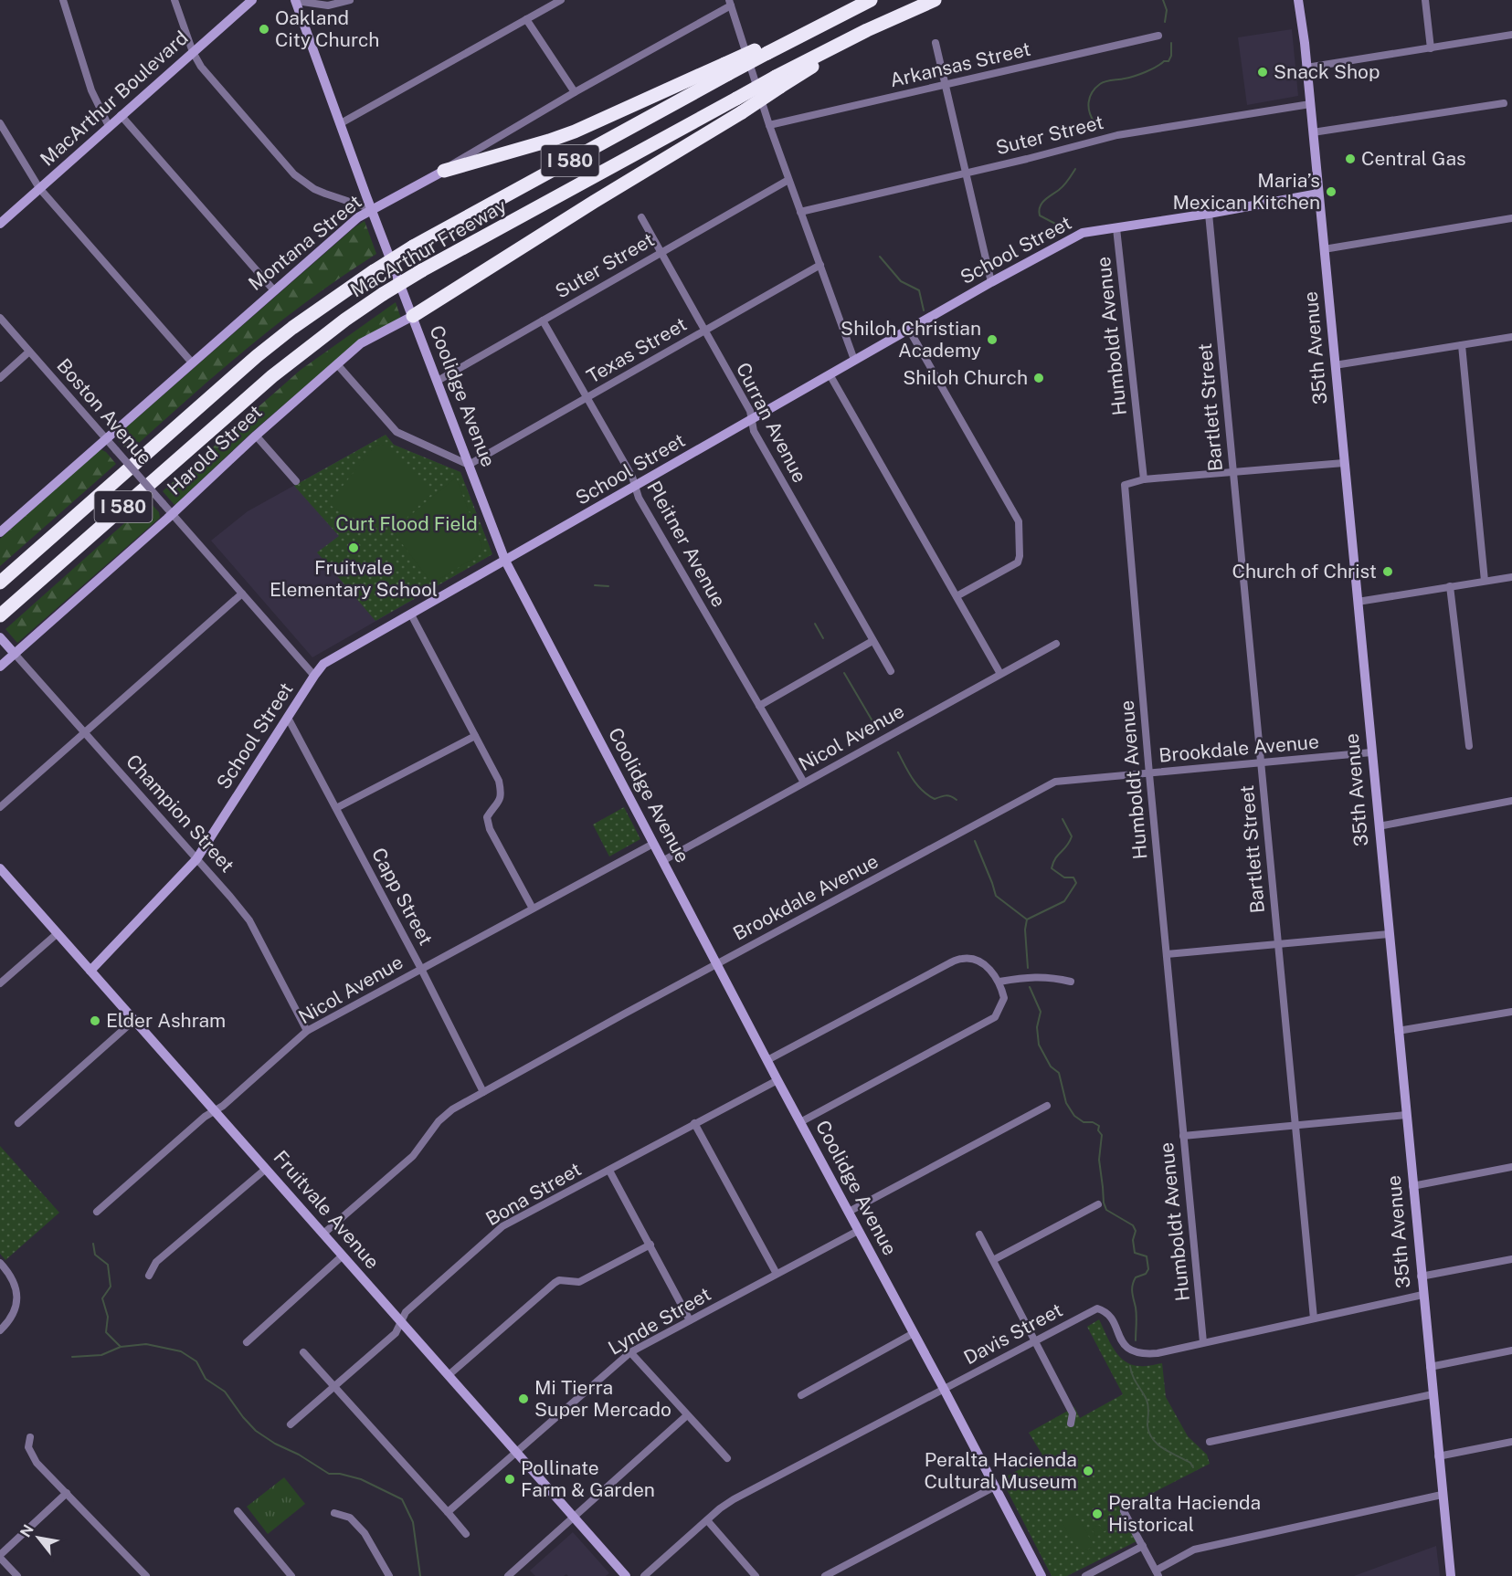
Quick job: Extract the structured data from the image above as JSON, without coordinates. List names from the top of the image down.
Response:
{
  "streets": {
    "highway": ["I 580", "MacArthur Freeway"],
    "street": [
      "Arkansas Street",
      "MacArthur Boulevard",
      "Suter Street",
      "Montana Street",
      "School Street",
      "Humboldt Avenue",
      "35th Avenue",
      "Texas Street",
      "Coolidge Avenue",
      "Bartlett Street",
      "Boston Avenue",
      "Curran Avenue",
      "Harold Street",
      "Pleitner Avenue",
      "Nicol Avenue",
      "Brookdale Avenue",
      "Champion Street",
      "Capp Street",
      "Bona Street",
      "Fruitvale Avenue",
      "Lynde Street",
      "Davis Street"
    ]
  },
  "crossings": [
    ["Suter Street", "35th Avenue"],
    ["Suter Street", "Coolidge Avenue"],
    ["Suter Street", "Curran Avenue"],
    ["Suter Street", "Pleitner Avenue"],
    ["Montana Street", "Coolidge Avenue"],
    ["Montana Street", "Boston Avenue"],
    ["School Street", "Humboldt Avenue"],
    ["School Street", "35th Avenue"],
    ["School Street", "Coolidge Avenue"],
    ["School Street", "Bartlett Street"],
    ["School Street", "Boston Avenue"],
    ["School Street", "Curran Avenue"],
    ["School Street", "Pleitner Avenue"],
    ["School Street", "Champion Street"],
    ["School Street", "Capp Street"],
    ["School Street", "Fruitvale Avenue"],
    ["Humboldt Avenue", "Brookdale Avenue"],
    ["Humboldt Avenue", "Davis Street"],
    ["35th Avenue", "Brookdale Avenue"],
    ["35th Avenue", "Davis Street"],
    ["Texas Street", "Coolidge Avenue"],
    ["Texas Street", "Curran Avenue"],
    ["Texas Street", "Pleitner Avenue"],
    ["Coolidge Avenue", "Harold Street"],
    ["Coolidge Avenue", "Nicol Avenue"],
    ["Coolidge Avenue", "Brookdale Avenue"],
    ["Coolidge Avenue", "Bona Street"],
    ["Coolidge Avenue", "Lynde Street"],
    ["Coolidge Avenue", "Davis Street"],
    ["Bartlett Street", "Brookdale Avenue"],
    ["Bartlett Street", "Davis Street"],
    ["Boston Avenue", "Harold Street"],
    ["Harold Street", "Champion Street"],
    ["Pleitner Avenue", "Nicol Avenue"],
    ["Nicol Avenue", "Champion Street"],
    ["Nicol Avenue", "Capp Street"],
    ["Nicol Avenue", "Fruitvale Avenue"],
    ["Brookdale Avenue", "Capp Street"],
    ["Brookdale Avenue", "Fruitvale Avenue"],
    ["Bona Street", "Fruitvale Avenue"],
    ["Fruitvale Avenue", "Lynde Street"]
  ],
  "parks": ["Curt Flood Field"],
  "places": [
    "Oakland City Church",
    "Snack Shop",
    "Central Gas",
    "Maria’s Mexican Kitchen",
    "Shiloh Christian Academy",
    "Shiloh Church",
    "Fruitvale Elementary School",
    "Church of Christ",
    "Elder Ashram",
    "Mi Tierra Super Mercado",
    "Peralta Hacienda Cultural Museum",
    "Pollinate Farm & Garden",
    "Peralta Hacienda Historical"
  ],
  "north": "top left"
}
